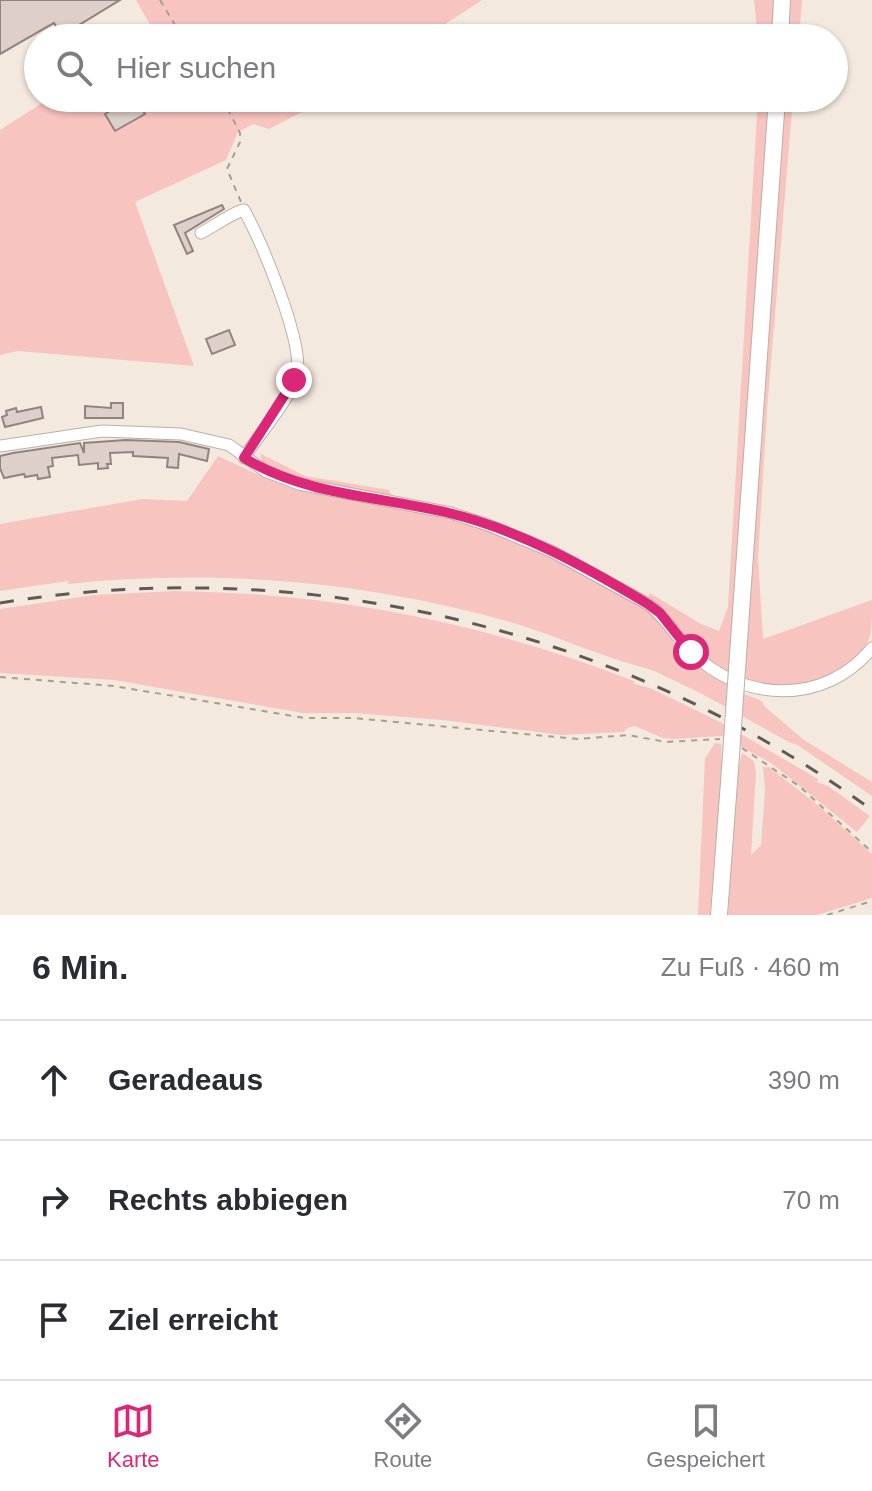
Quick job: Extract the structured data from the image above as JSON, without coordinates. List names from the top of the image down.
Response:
{
  "page": {
    "search": "Hier suchen",
    "heading": ["6 Min.", "Zu Fuß · 460 m"],
    "list": [
      ["Geradeaus", "390 m"],
      ["Rechts abbiegen", "70 m"],
      "Ziel erreicht"
    ],
    "nav": ["Karte", "Route", "Gespeichert"]
  }
}
